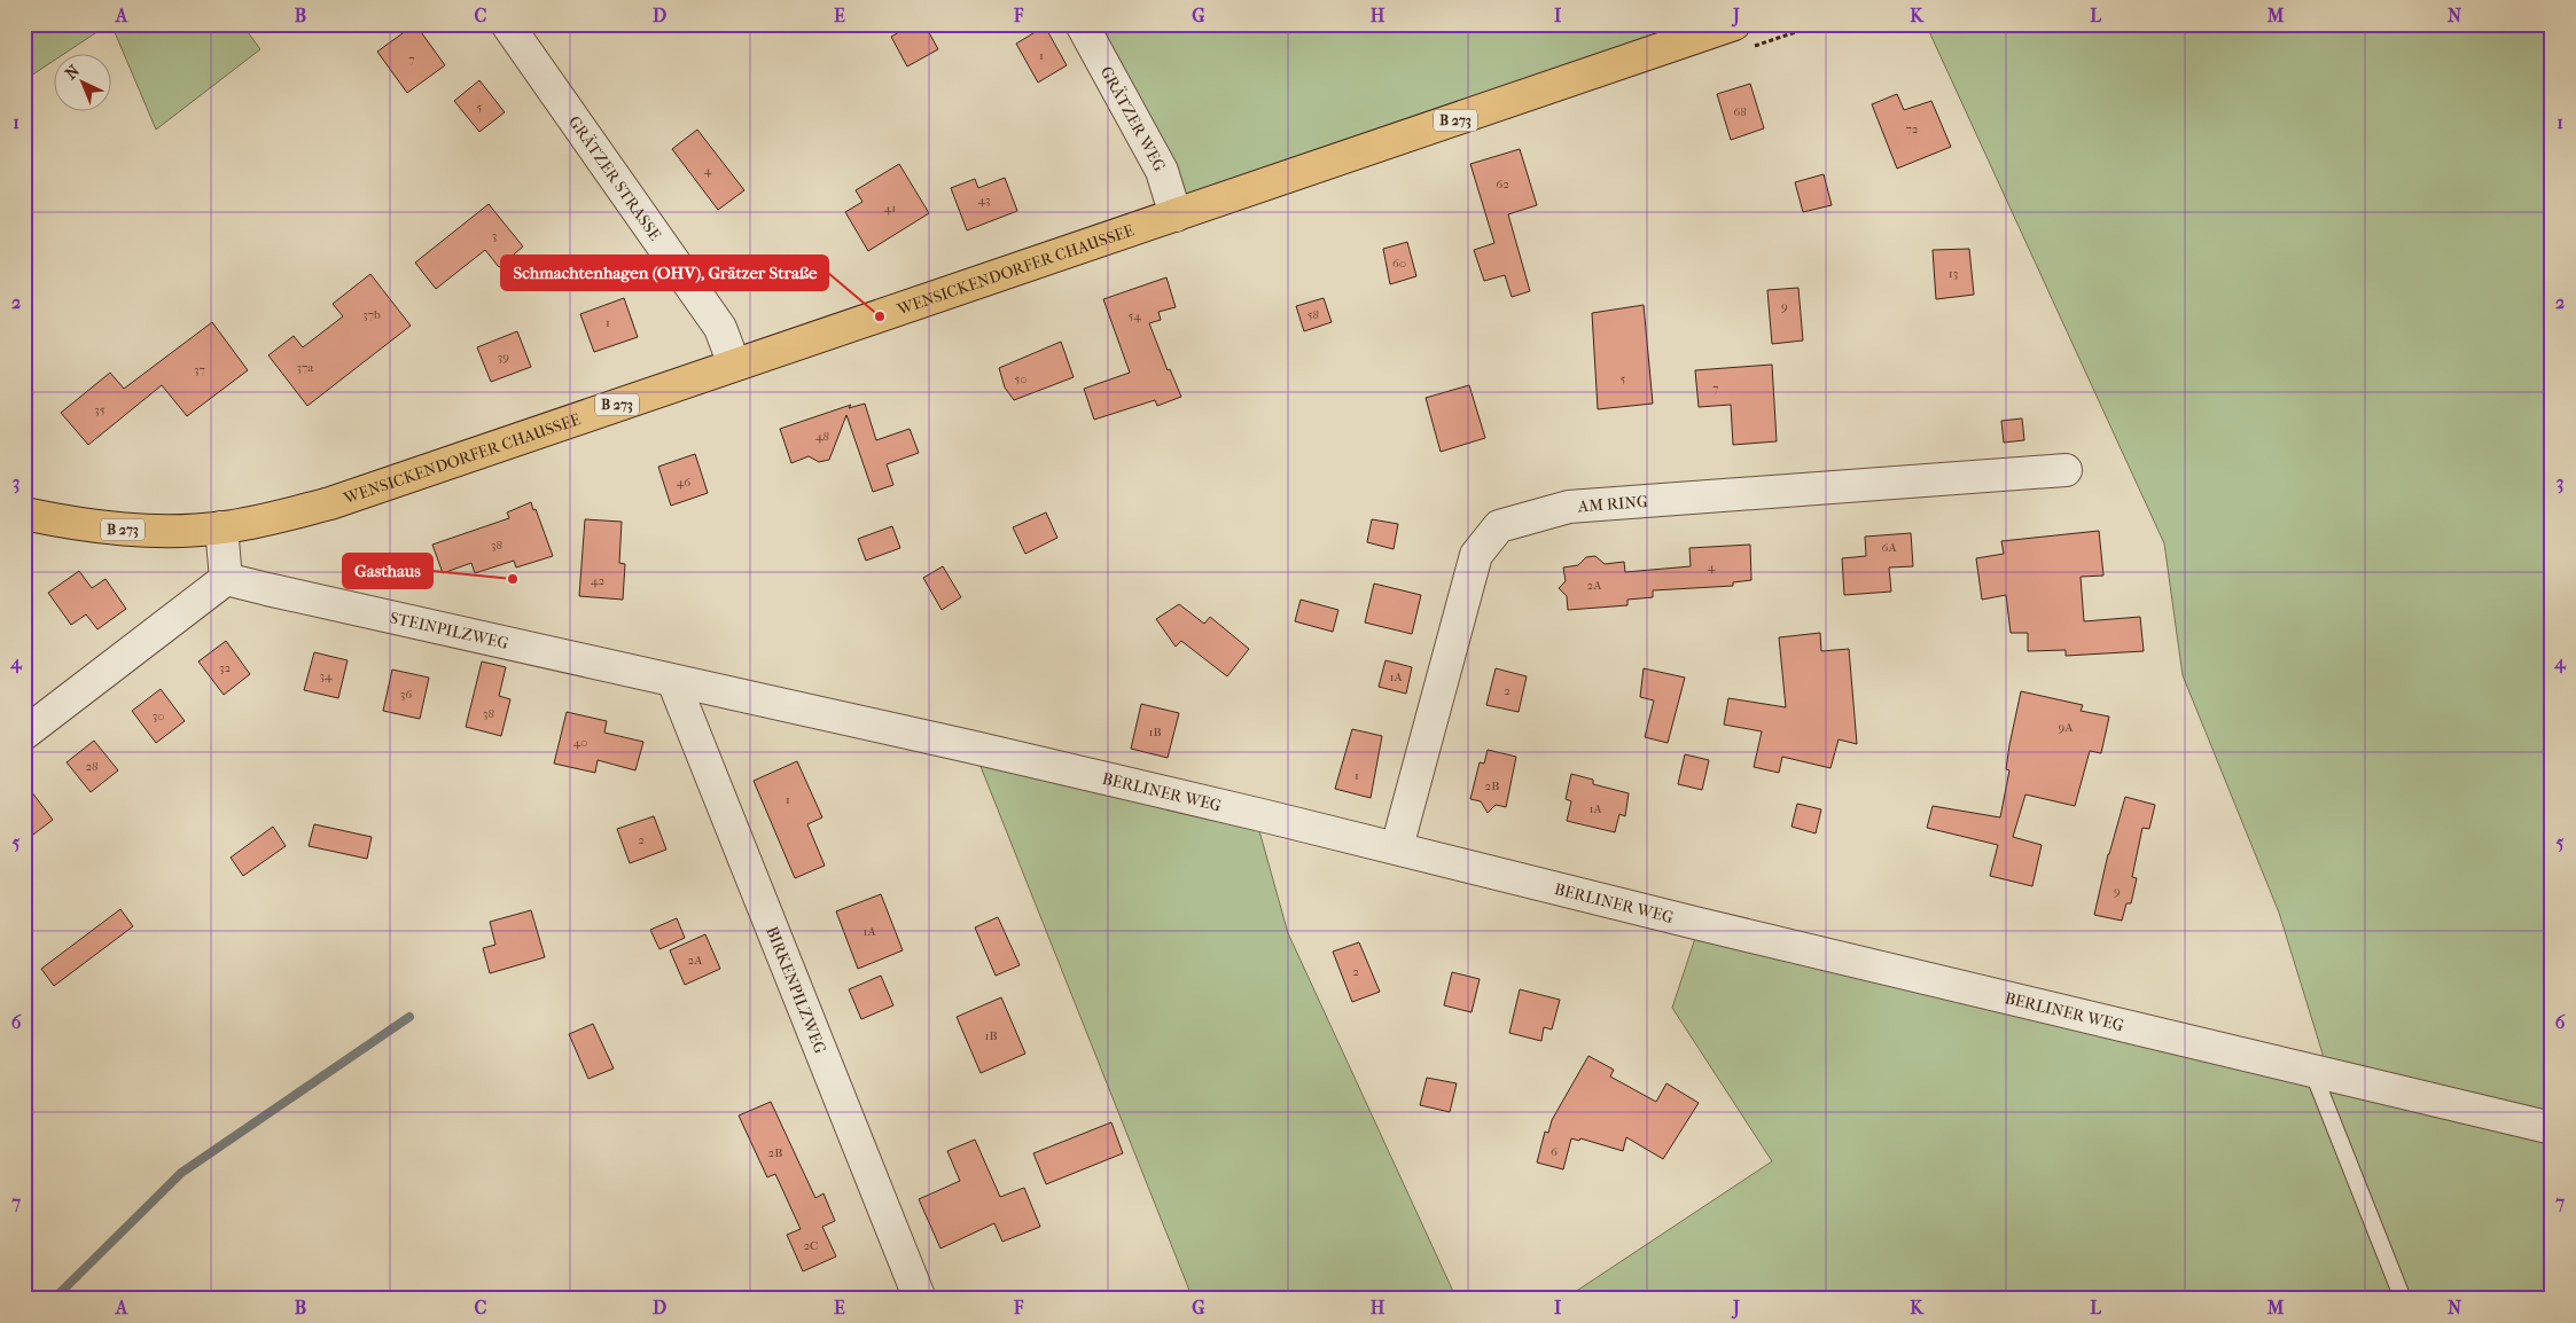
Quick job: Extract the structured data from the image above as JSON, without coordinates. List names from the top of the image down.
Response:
{
  "streets": {
    "main road": ["B 273", "WENSICKENDORFER CHAUSSEE"],
    "street": [
      "GRÄTZER WEG",
      "GRÄTZER STRASSE",
      "AM RING",
      "STEINPILZWEG",
      "BERLINER WEG",
      "BIRKENPILZWEG"
    ]
  },
  "crossings": [
    ["GRÄTZER WEG", "WENSICKENDORFER CHAUSSEE"],
    ["GRÄTZER STRASSE", "WENSICKENDORFER CHAUSSEE"],
    ["AM RING", "BERLINER WEG"],
    ["STEINPILZWEG", "BERLINER WEG"],
    ["STEINPILZWEG", "BIRKENPILZWEG"],
    ["BERLINER WEG", "BIRKENPILZWEG"]
  ],
  "places": ["Schmachtenhagen (OHV), Grätzer Straße", "Gasthaus"],
  "house_numbers": [
    "1",
    "7",
    "5",
    "68",
    "72",
    "4",
    "62",
    "43",
    "41",
    "3",
    "60",
    "13",
    "9",
    "37b",
    "58",
    "54",
    "1",
    "39",
    "37a",
    "37",
    "50",
    "5",
    "7",
    "35",
    "48",
    "46",
    "38",
    "6A",
    "4",
    "42",
    "2A",
    "32",
    "34",
    "1A",
    "2",
    "36",
    "38",
    "30",
    "9A",
    "1B",
    "40",
    "28",
    "1",
    "2B",
    "1",
    "1A",
    "2",
    "9",
    "1A",
    "2A",
    "2",
    "1B",
    "6",
    "2B",
    "2C"
  ],
  "north": "top left",
  "grid": {
    "columns": [
      "A",
      "B",
      "C",
      "D",
      "E",
      "F",
      "G",
      "H",
      "I",
      "J",
      "K",
      "L",
      "M",
      "N"
    ],
    "rows": [
      "1",
      "2",
      "3",
      "4",
      "5",
      "6",
      "7"
    ]
  }
}
